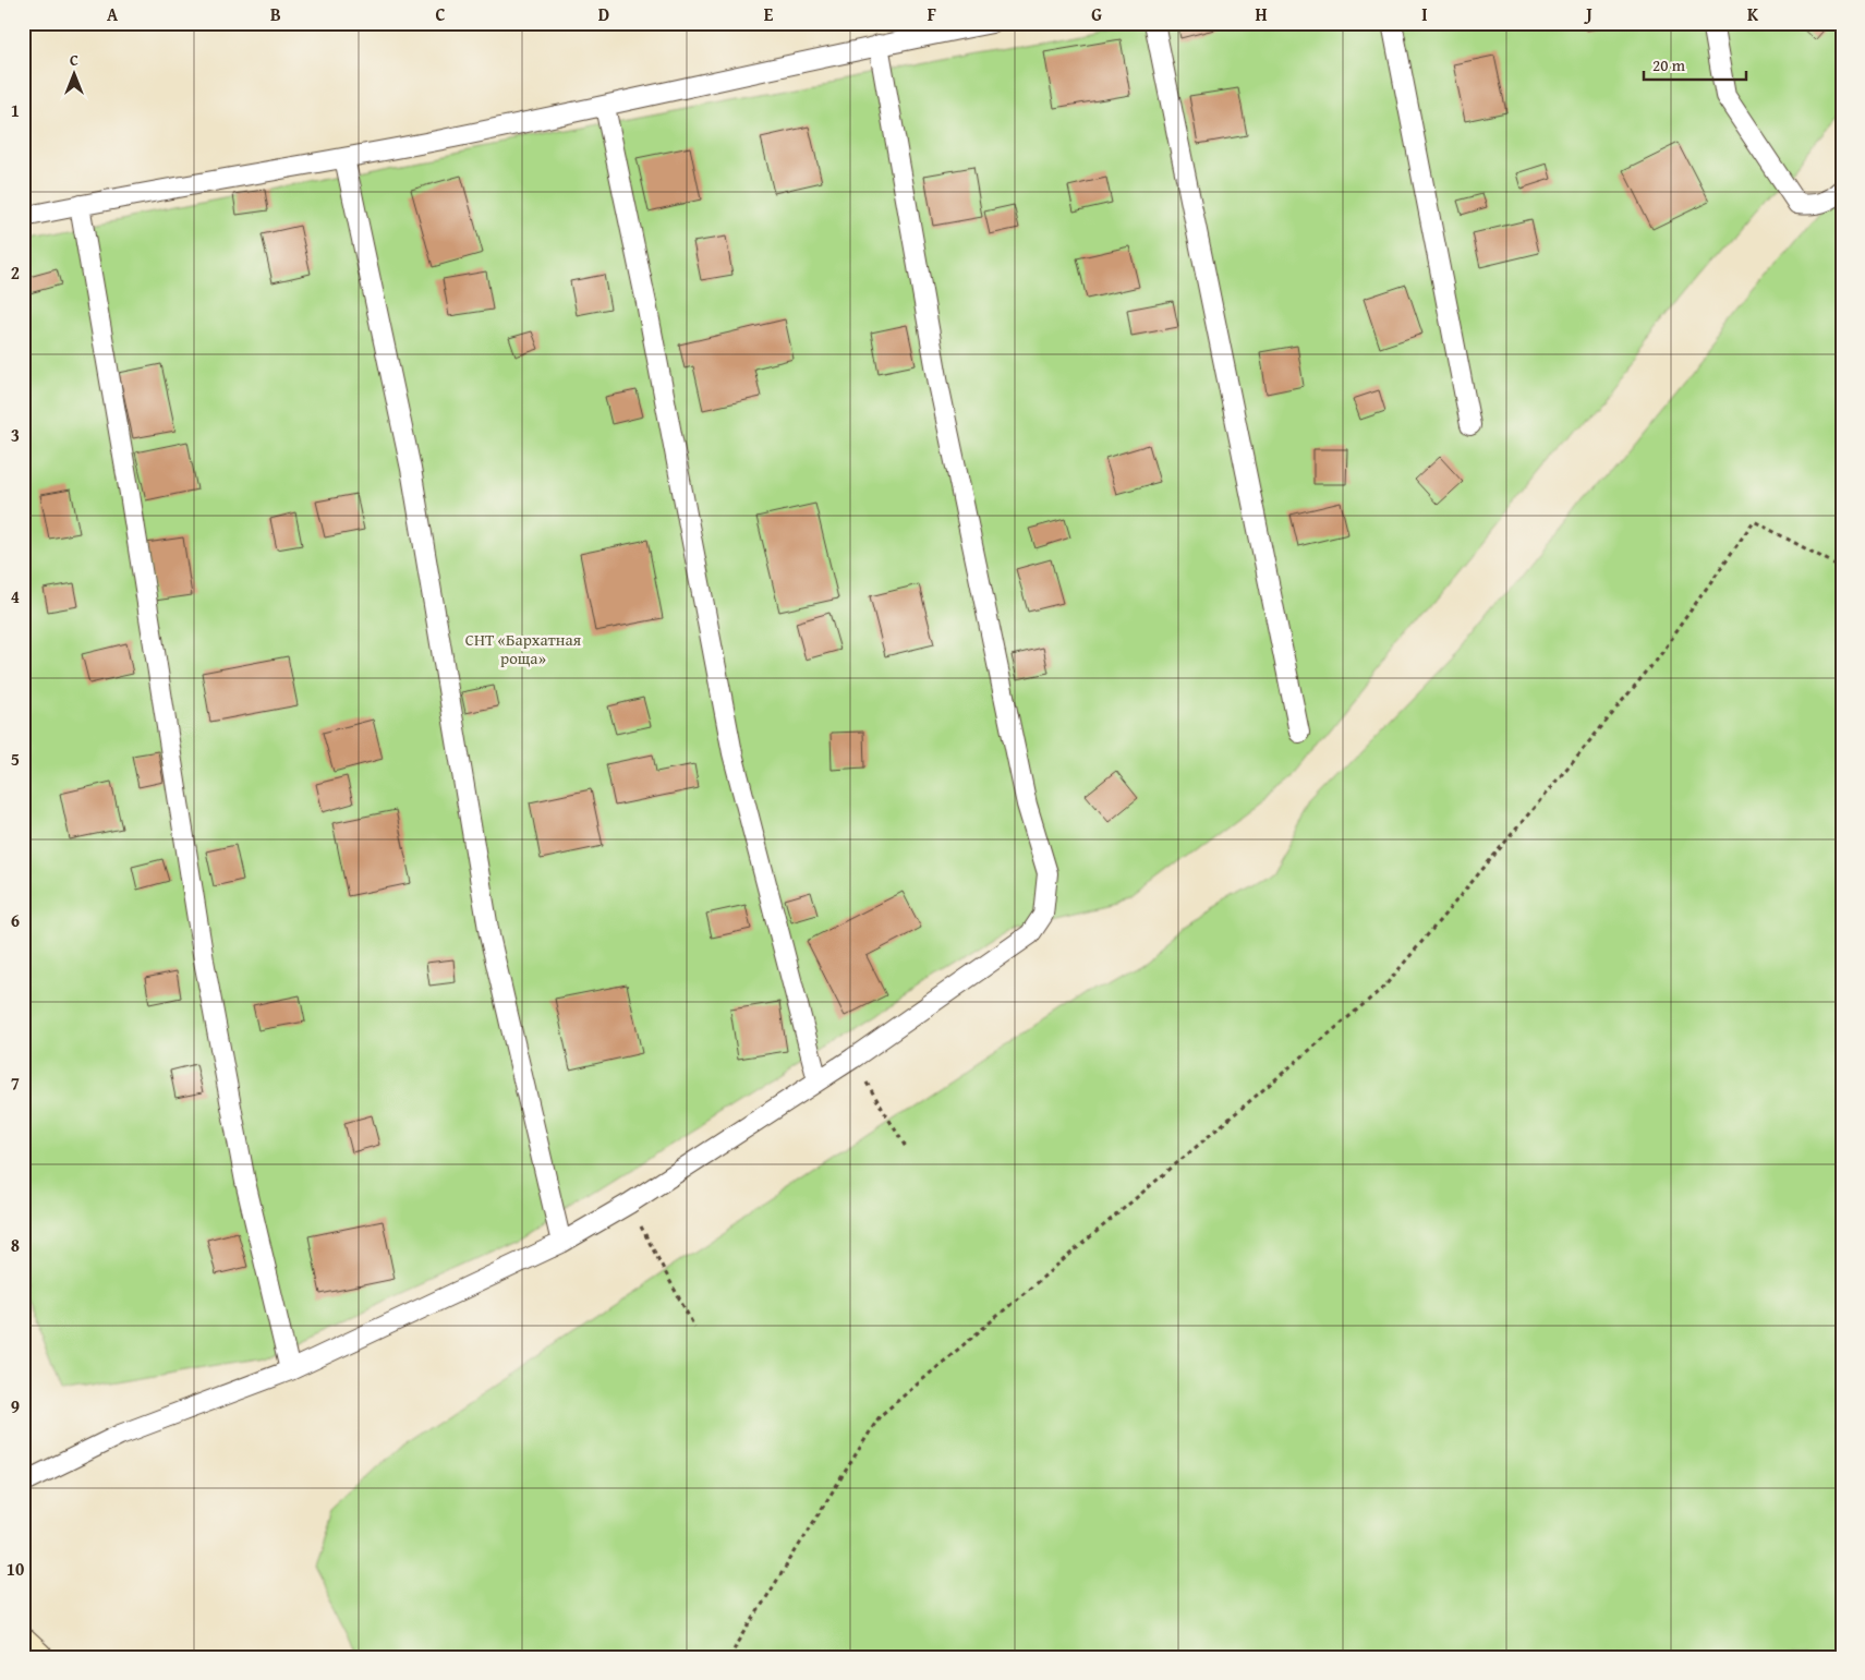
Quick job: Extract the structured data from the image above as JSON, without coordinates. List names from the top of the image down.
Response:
{
  "parks": ["СНТ «Бархатная роща»"],
  "scale_bar": "20 m",
  "north": "top",
  "grid": {
    "columns": [
      "A",
      "B",
      "C",
      "D",
      "E",
      "F",
      "G",
      "H",
      "I",
      "J",
      "K"
    ],
    "rows": [
      "1",
      "2",
      "3",
      "4",
      "5",
      "6",
      "7",
      "8",
      "9",
      "10"
    ]
  }
}
